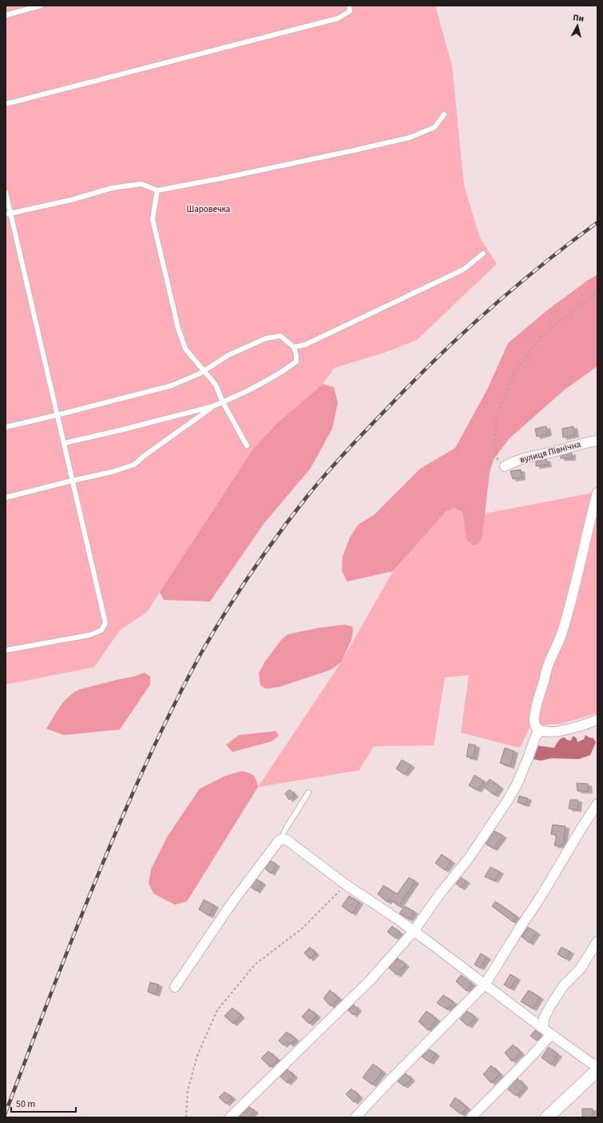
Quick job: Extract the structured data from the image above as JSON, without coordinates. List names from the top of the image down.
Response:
{
  "streets": {
    "street": ["вулиця Північна"]
  },
  "parks": ["Шаровечка"],
  "scale_bar": "50 m",
  "north": "top"
}
